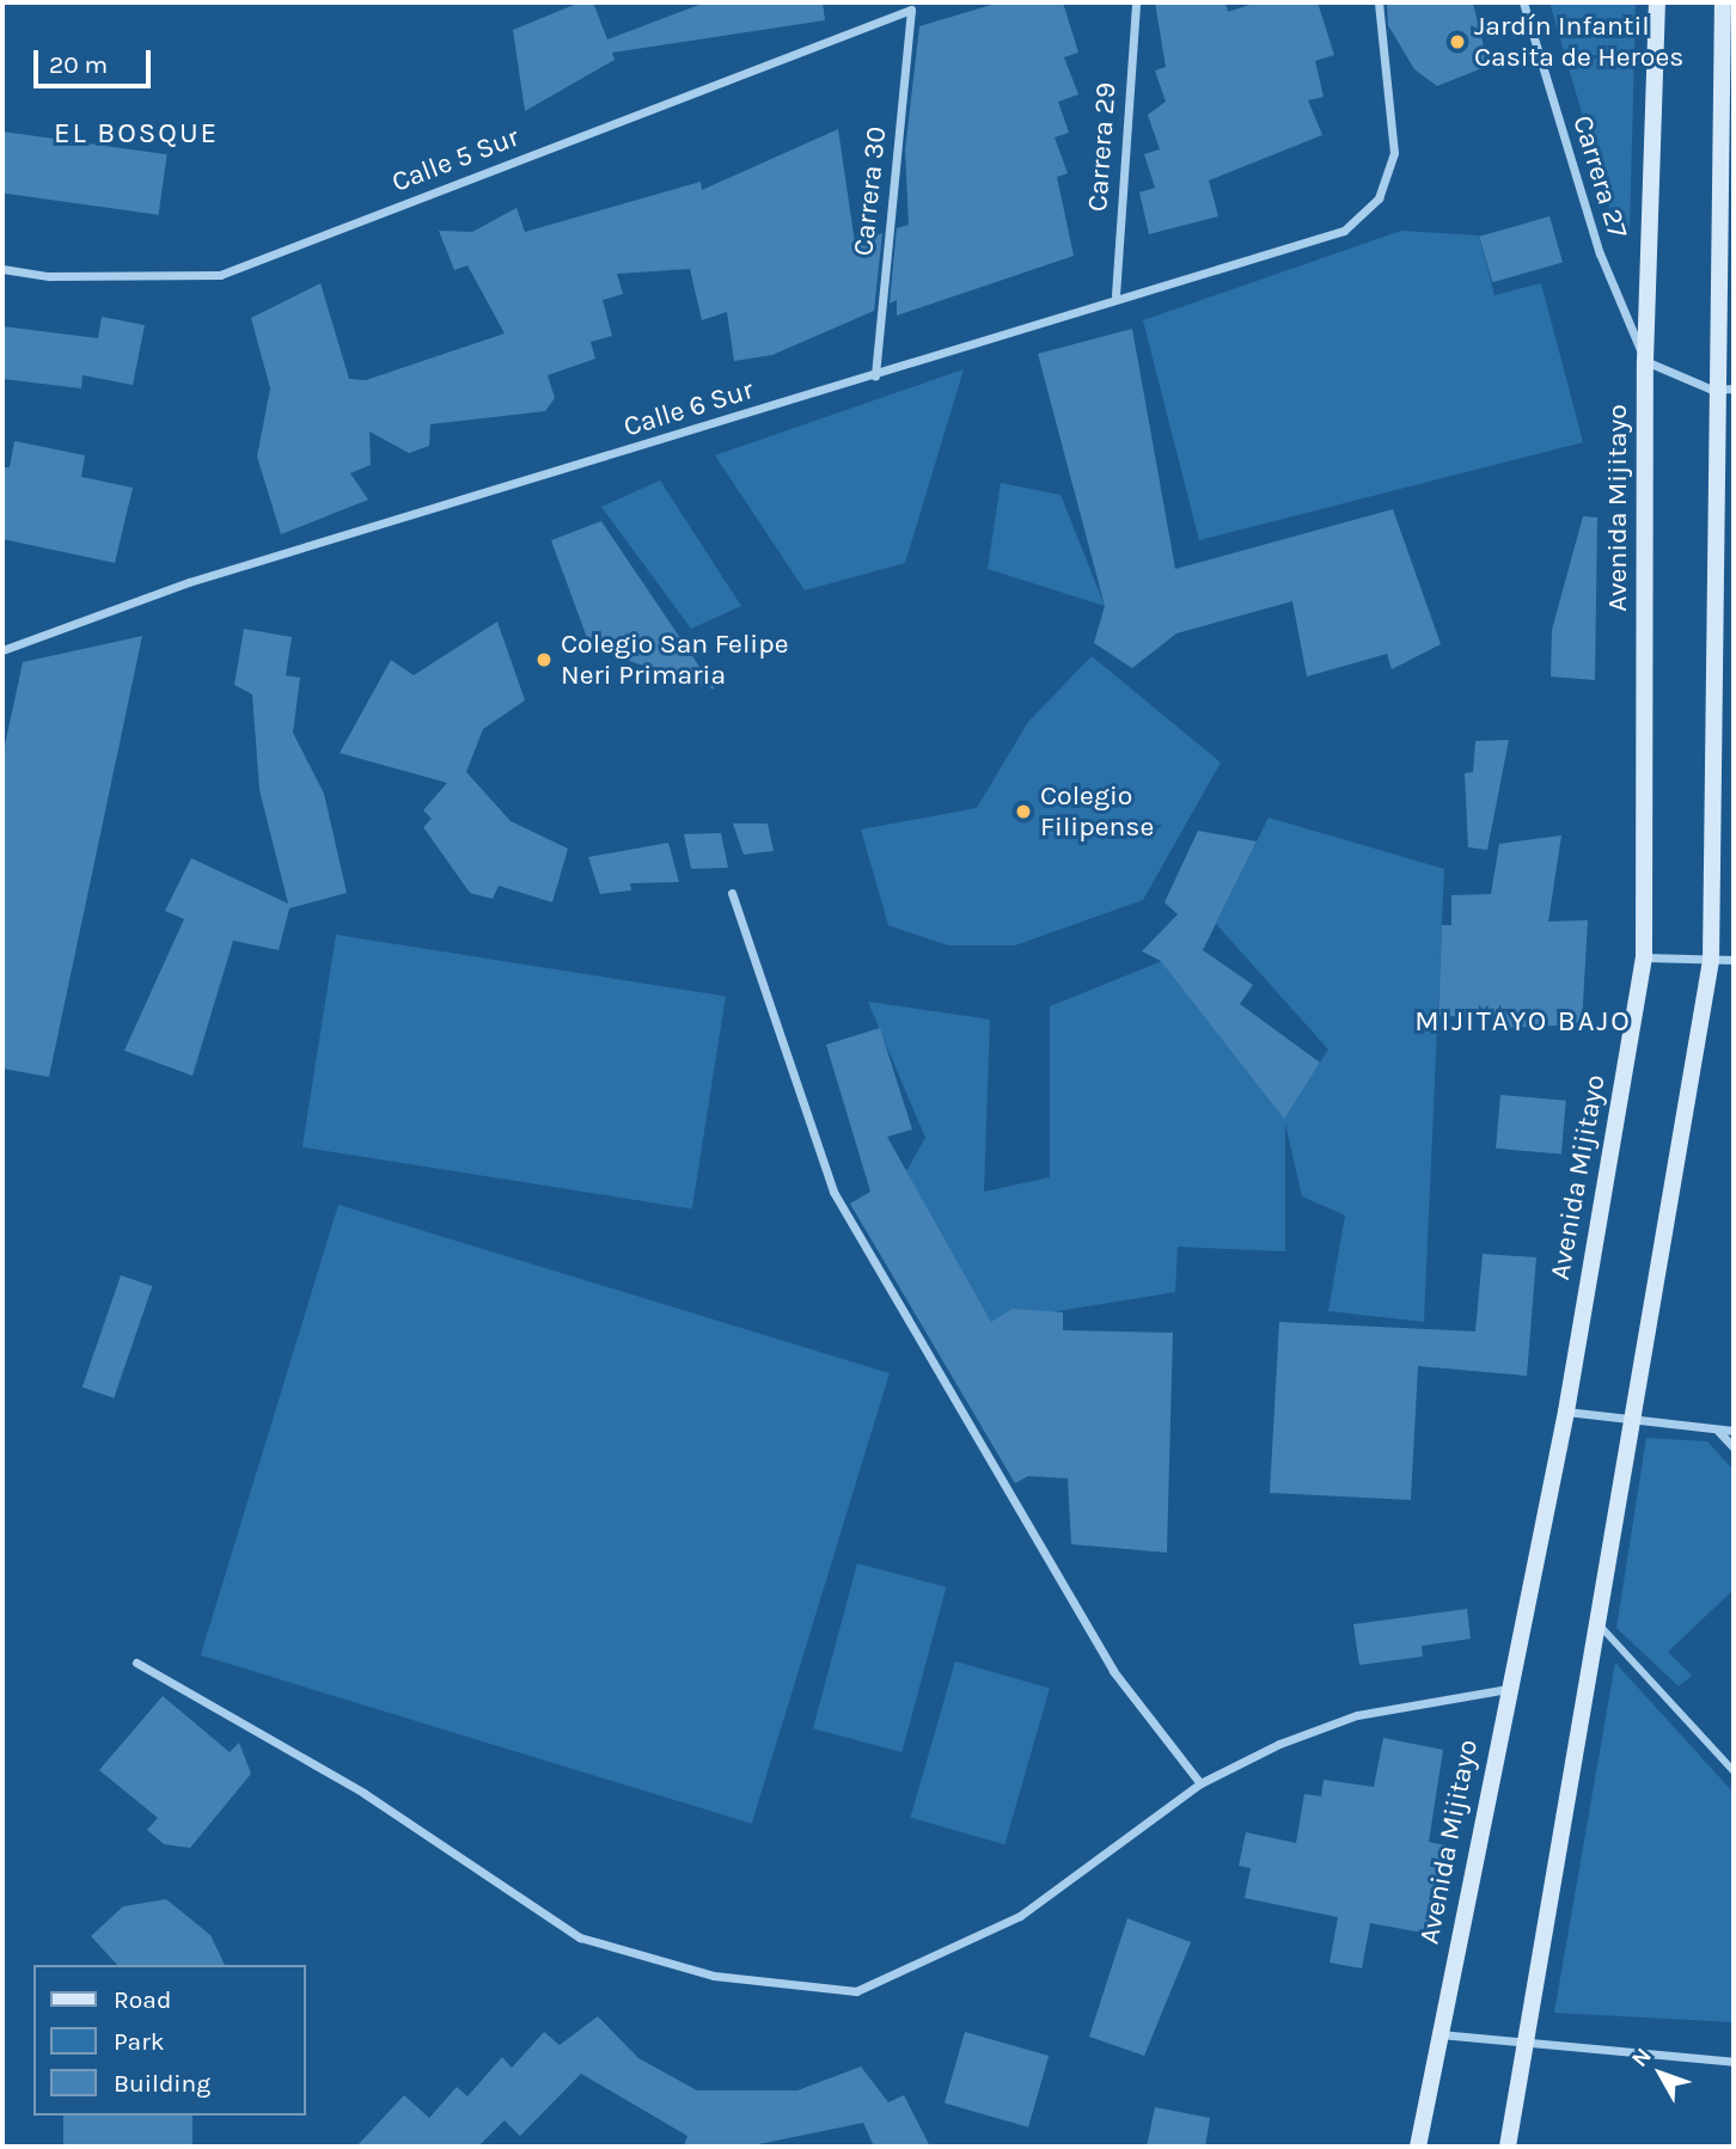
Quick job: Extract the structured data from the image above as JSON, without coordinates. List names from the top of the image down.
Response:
{
  "streets": {
    "main road": ["Avenida Mijitayo"],
    "street": [
      "Carrera 29",
      "Calle 5 Sur",
      "Carrera 27",
      "Carrera 30",
      "Calle 6 Sur"
    ]
  },
  "crossings": [
    ["Carrera 29", "Calle 6 Sur"],
    ["Calle 5 Sur", "Carrera 30"],
    ["Carrera 27", "Avenida Mijitayo"],
    ["Carrera 30", "Calle 6 Sur"]
  ],
  "districts": ["EL BOSQUE", "MIJITAYO BAJO"],
  "places": ["Jardín Infantil Casita de Heroes", "Colegio San Felipe Neri Primaria", "Colegio Filipense"],
  "legend": ["Road", "Park", "Building"],
  "scale_bar": "20 m",
  "north": "top left"
}
